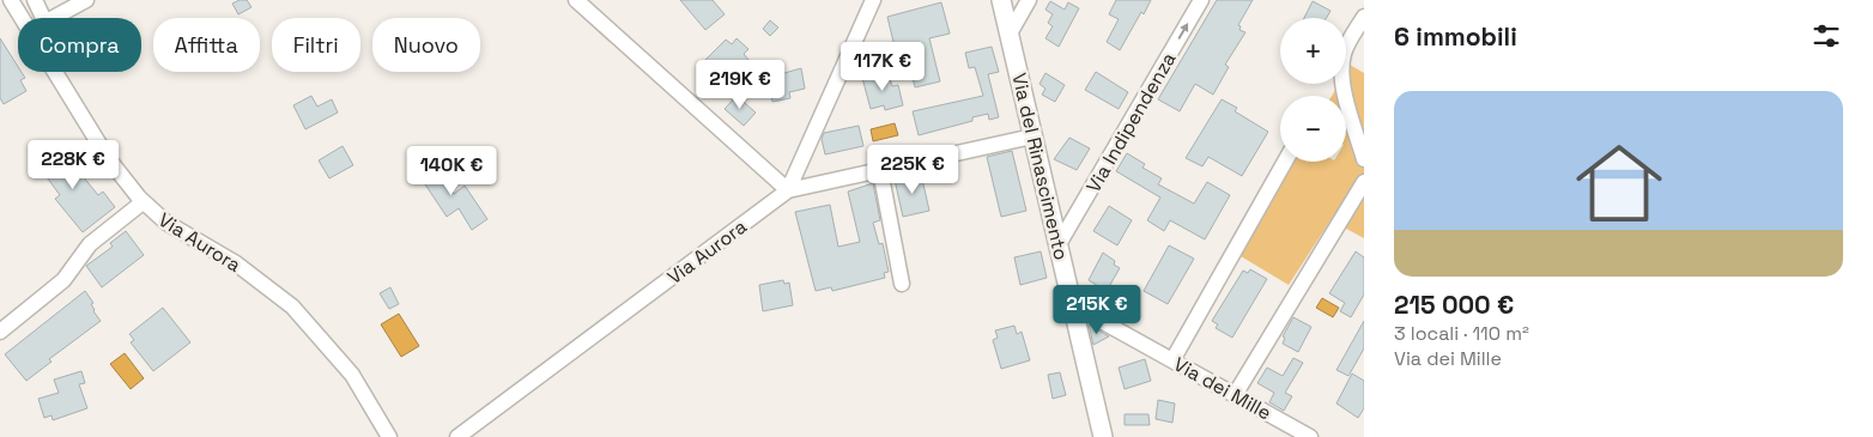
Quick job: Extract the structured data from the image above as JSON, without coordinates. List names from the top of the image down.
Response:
{
  "streets": {
    "street": [
      "Via Indipendenza",
      "Via del Rinascimento",
      "Via Aurora",
      "Via dei Mille"
    ]
  },
  "crossings": [
    ["Via Indipendenza", "Via del Rinascimento"],
    ["Via del Rinascimento", "Via dei Mille"]
  ],
  "one_way": ["Via Indipendenza"],
  "page": {
    "heading": "6 immobili",
    "map_buttons": ["+", "−"],
    "chip": [
      "Compra",
      "Affitta",
      "Filtri",
      "Nuovo"
    ],
    "price": [
      "117K €",
      "219K €",
      "228K €",
      "225K €",
      "140K €",
      "215K €"
    ],
    "list": [
      {
        "name": "215 000 €",
        "note": "3 locali · 110 m² · Via dei Mille"
      }
    ]
  }
}
